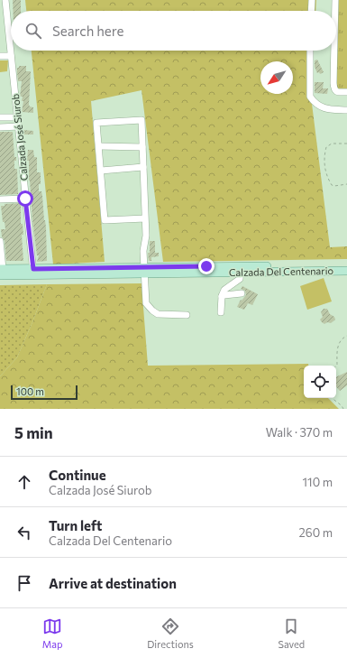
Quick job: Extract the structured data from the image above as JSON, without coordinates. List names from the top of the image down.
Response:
{
  "streets": {
    "main road": ["Calzada Del Centenario"],
    "street": ["Calzada José Siurob"]
  },
  "crossings": [
    ["Calzada José Siurob", "Calzada Del Centenario"]
  ],
  "scale_bar": "100 m",
  "north": "bottom left",
  "page": {
    "search": "Search here",
    "scale": "100 m",
    "heading": ["5 min", "Walk · 370 m"],
    "list": [
      ["Continue", "Calzada José Siurob", "110 m"],
      ["Turn left", "Calzada Del Centenario", "260 m"],
      "Arrive at destination"
    ],
    "nav": ["Map", "Directions", "Saved"]
  }
}
